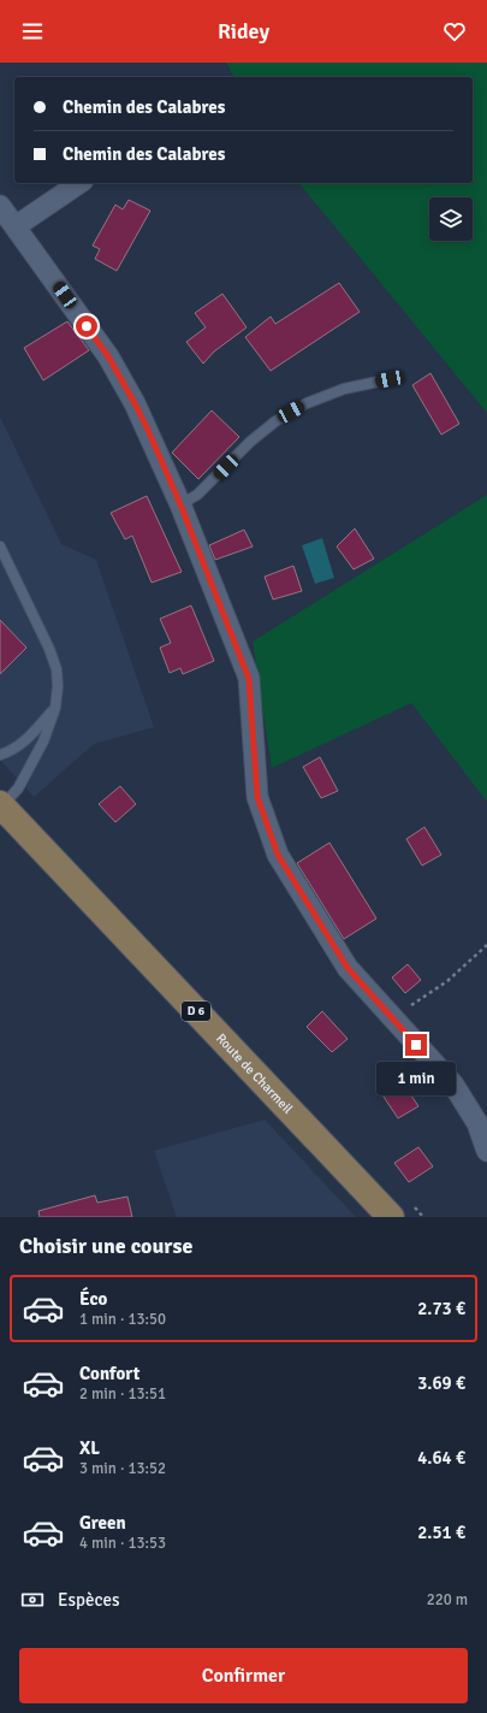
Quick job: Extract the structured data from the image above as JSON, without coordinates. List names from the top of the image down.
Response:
{
  "streets": {
    "main road": ["D 6", "Route de Charmeil"]
  },
  "page": {
    "header": "Ridey",
    "banner": ["Chemin des Calabres", "Chemin des Calabres"],
    "bubble": "1 min",
    "heading": "Choisir une course",
    "list": [
      {
        "name": "Éco",
        "note": "1 min · 13:50",
        "value": "2.73 €"
      },
      {
        "name": "Confort",
        "note": "2 min · 13:51",
        "value": "3.69 €"
      },
      {
        "name": "XL",
        "note": "3 min · 13:52",
        "value": "4.64 €"
      },
      {
        "name": "Green",
        "note": "4 min · 13:53",
        "value": "2.51 €"
      }
    ],
    "pay": ["Espèces", "220 m"],
    "buttons": "Confirmer"
  }
}
